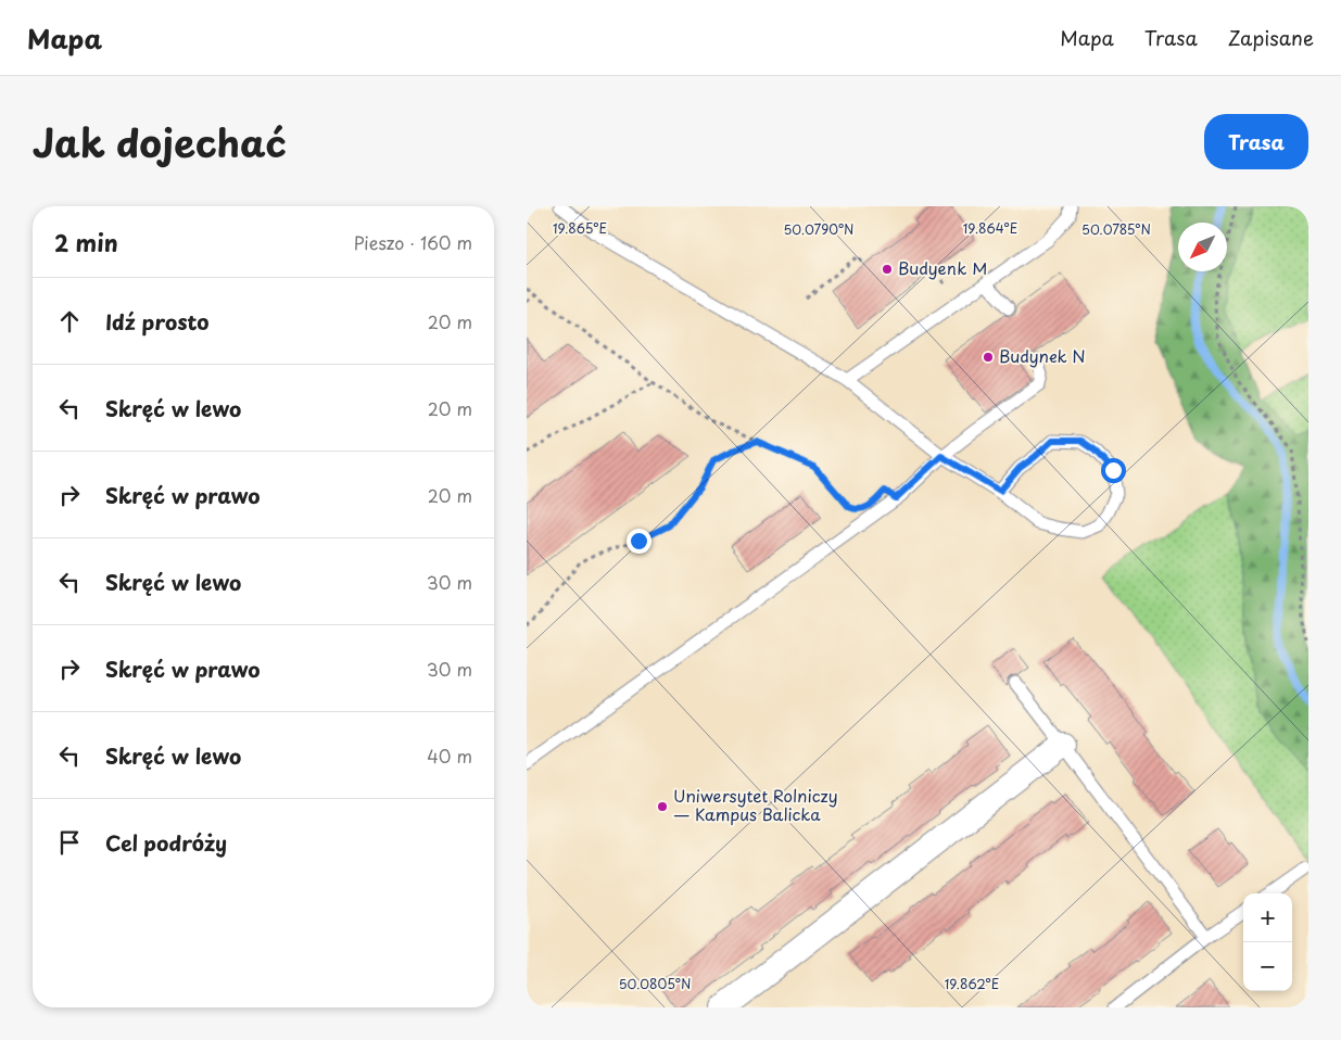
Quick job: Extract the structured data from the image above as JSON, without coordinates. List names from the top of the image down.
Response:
{
  "places": ["Budyenk M", "Budynek N", "Uniwersytet Rolniczy — Kampus Balicka"],
  "north": "bottom left",
  "page": {
    "header": "Mapa",
    "nav": ["Mapa", "Trasa", "Zapisane"],
    "title": "Jak dojechać",
    "buttons": "Trasa",
    "heading": ["2 min", "Pieszo · 160 m"],
    "list": [
      ["Idź prosto", "20 m"],
      ["Skręć w lewo", "20 m"],
      ["Skręć w prawo", "20 m"],
      ["Skręć w lewo", "30 m"],
      ["Skręć w prawo", "30 m"],
      ["Skręć w lewo", "40 m"],
      "Cel podróży"
    ],
    "map_buttons": ["+", "−"]
  },
  "coordinates": [
    "19.865°E",
    "19.864°E",
    "50.0790°N",
    "50.0785°N",
    "50.0805°N",
    "19.862°E"
  ]
}
